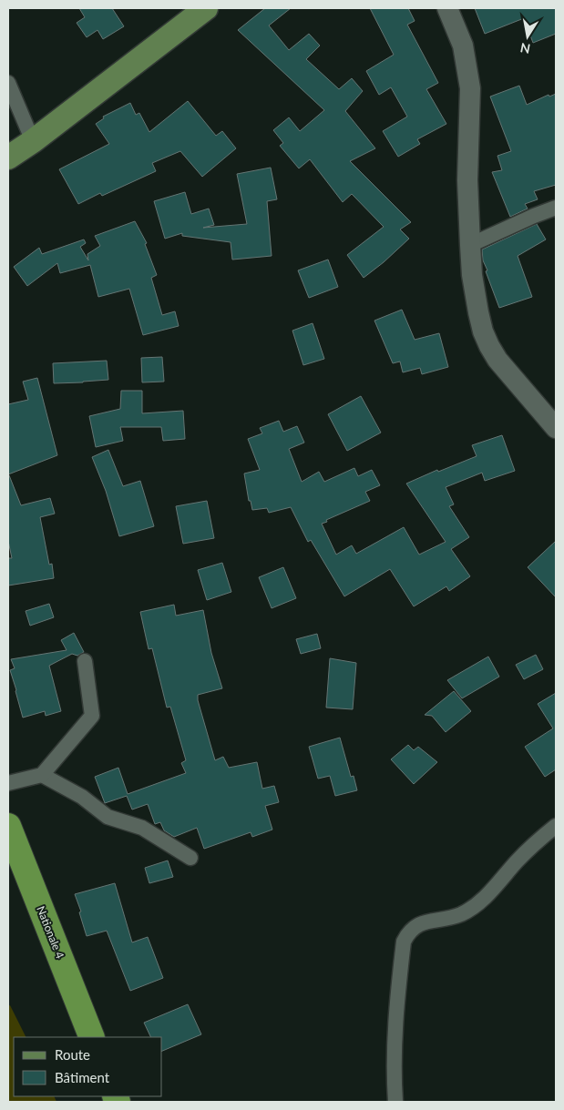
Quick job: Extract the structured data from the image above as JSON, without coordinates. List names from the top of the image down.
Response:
{
  "streets": {
    "highway": ["Nationale 4"]
  },
  "legend": ["Route", "Bâtiment"],
  "north": "bottom"
}
